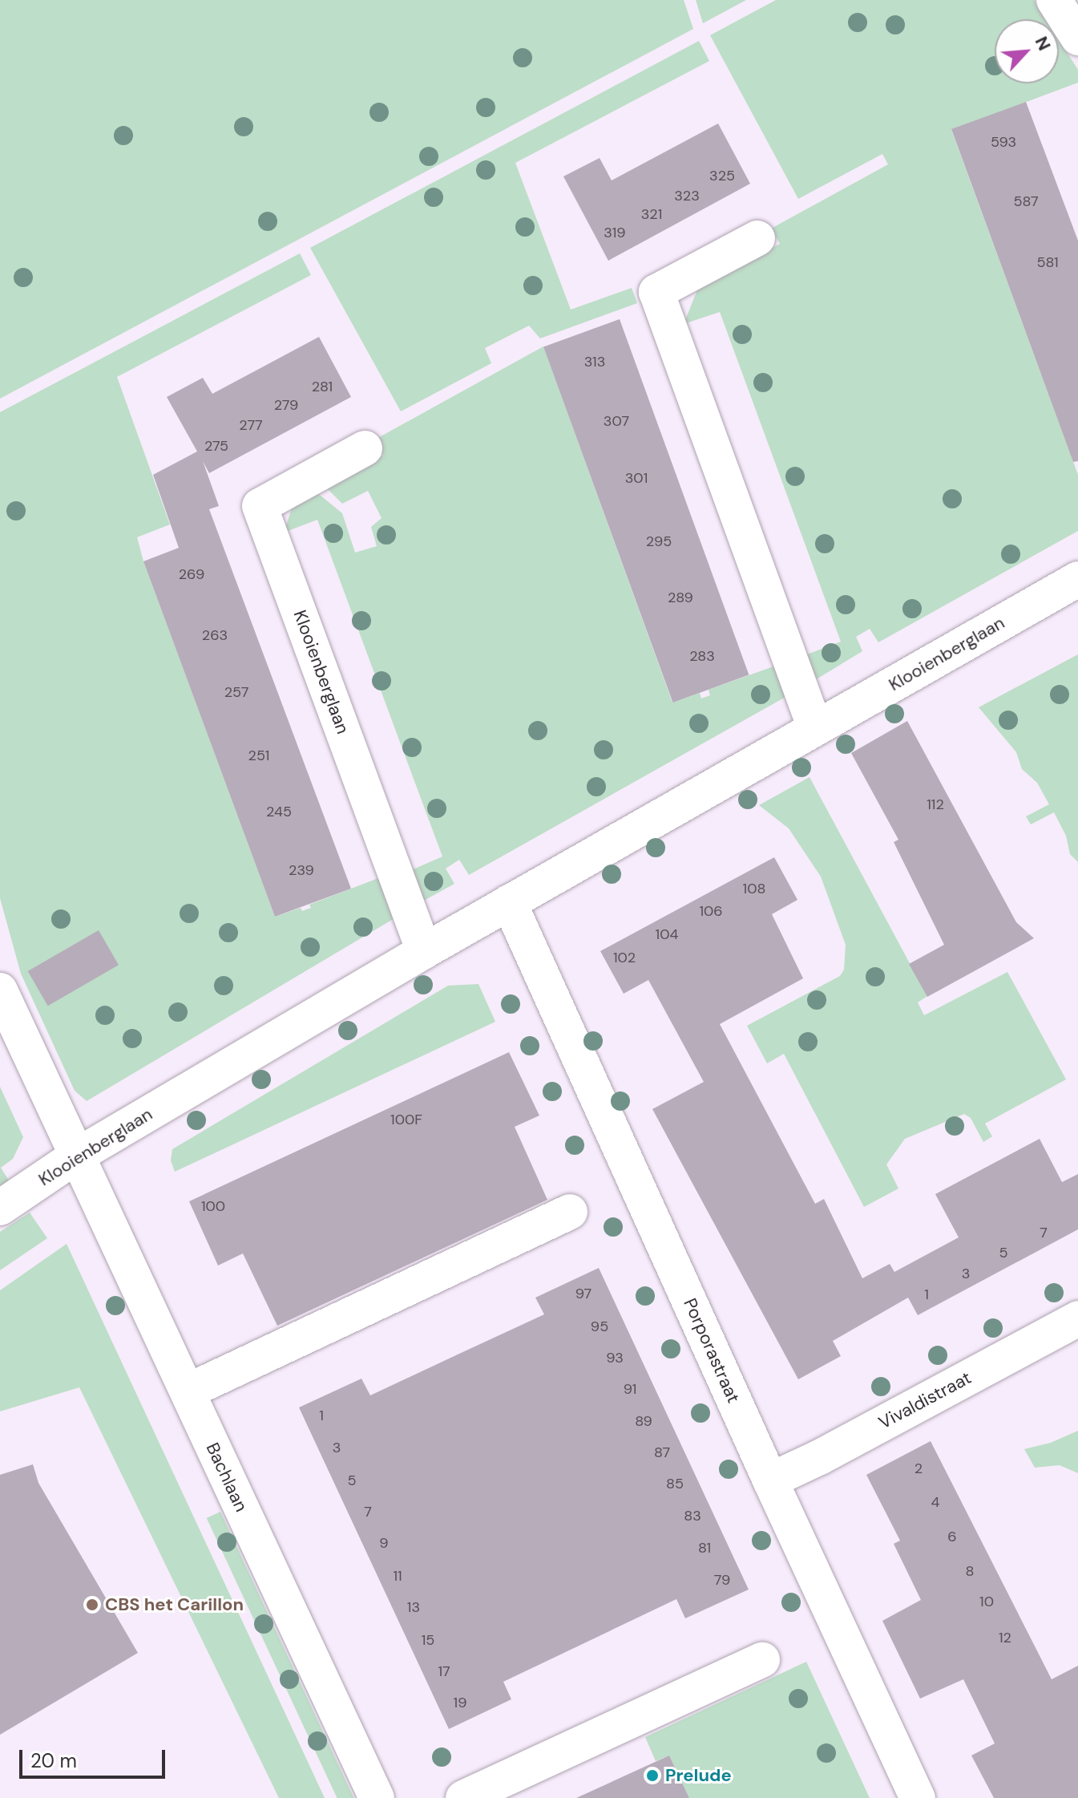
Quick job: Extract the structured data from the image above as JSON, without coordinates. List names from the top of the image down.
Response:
{
  "streets": {
    "street": [
      "Klooienberglaan",
      "Porporastraat",
      "Vivaldistraat",
      "Bachlaan"
    ]
  },
  "crossings": [
    ["Klooienberglaan", "Porporastraat"],
    ["Klooienberglaan", "Bachlaan"],
    ["Porporastraat", "Vivaldistraat"]
  ],
  "places": ["CBS het Carillon", "Prelude"],
  "house_numbers": [
    "593",
    "325",
    "323",
    "587",
    "321",
    "319",
    "581",
    "313",
    "281",
    "279",
    "307",
    "277",
    "275",
    "301",
    "295",
    "269",
    "289",
    "263",
    "283",
    "257",
    "251",
    "112",
    "245",
    "239",
    "108",
    "106",
    "104",
    "102",
    "100F",
    "100",
    "7",
    "5",
    "3",
    "97",
    "1",
    "95",
    "93",
    "91",
    "1",
    "89",
    "3",
    "87",
    "2",
    "5",
    "85",
    "4",
    "7",
    "83",
    "6",
    "9",
    "81",
    "8",
    "11",
    "79",
    "10",
    "13",
    "12",
    "15",
    "17",
    "19"
  ],
  "scale_bar": "20 m",
  "north": "top right"
}
